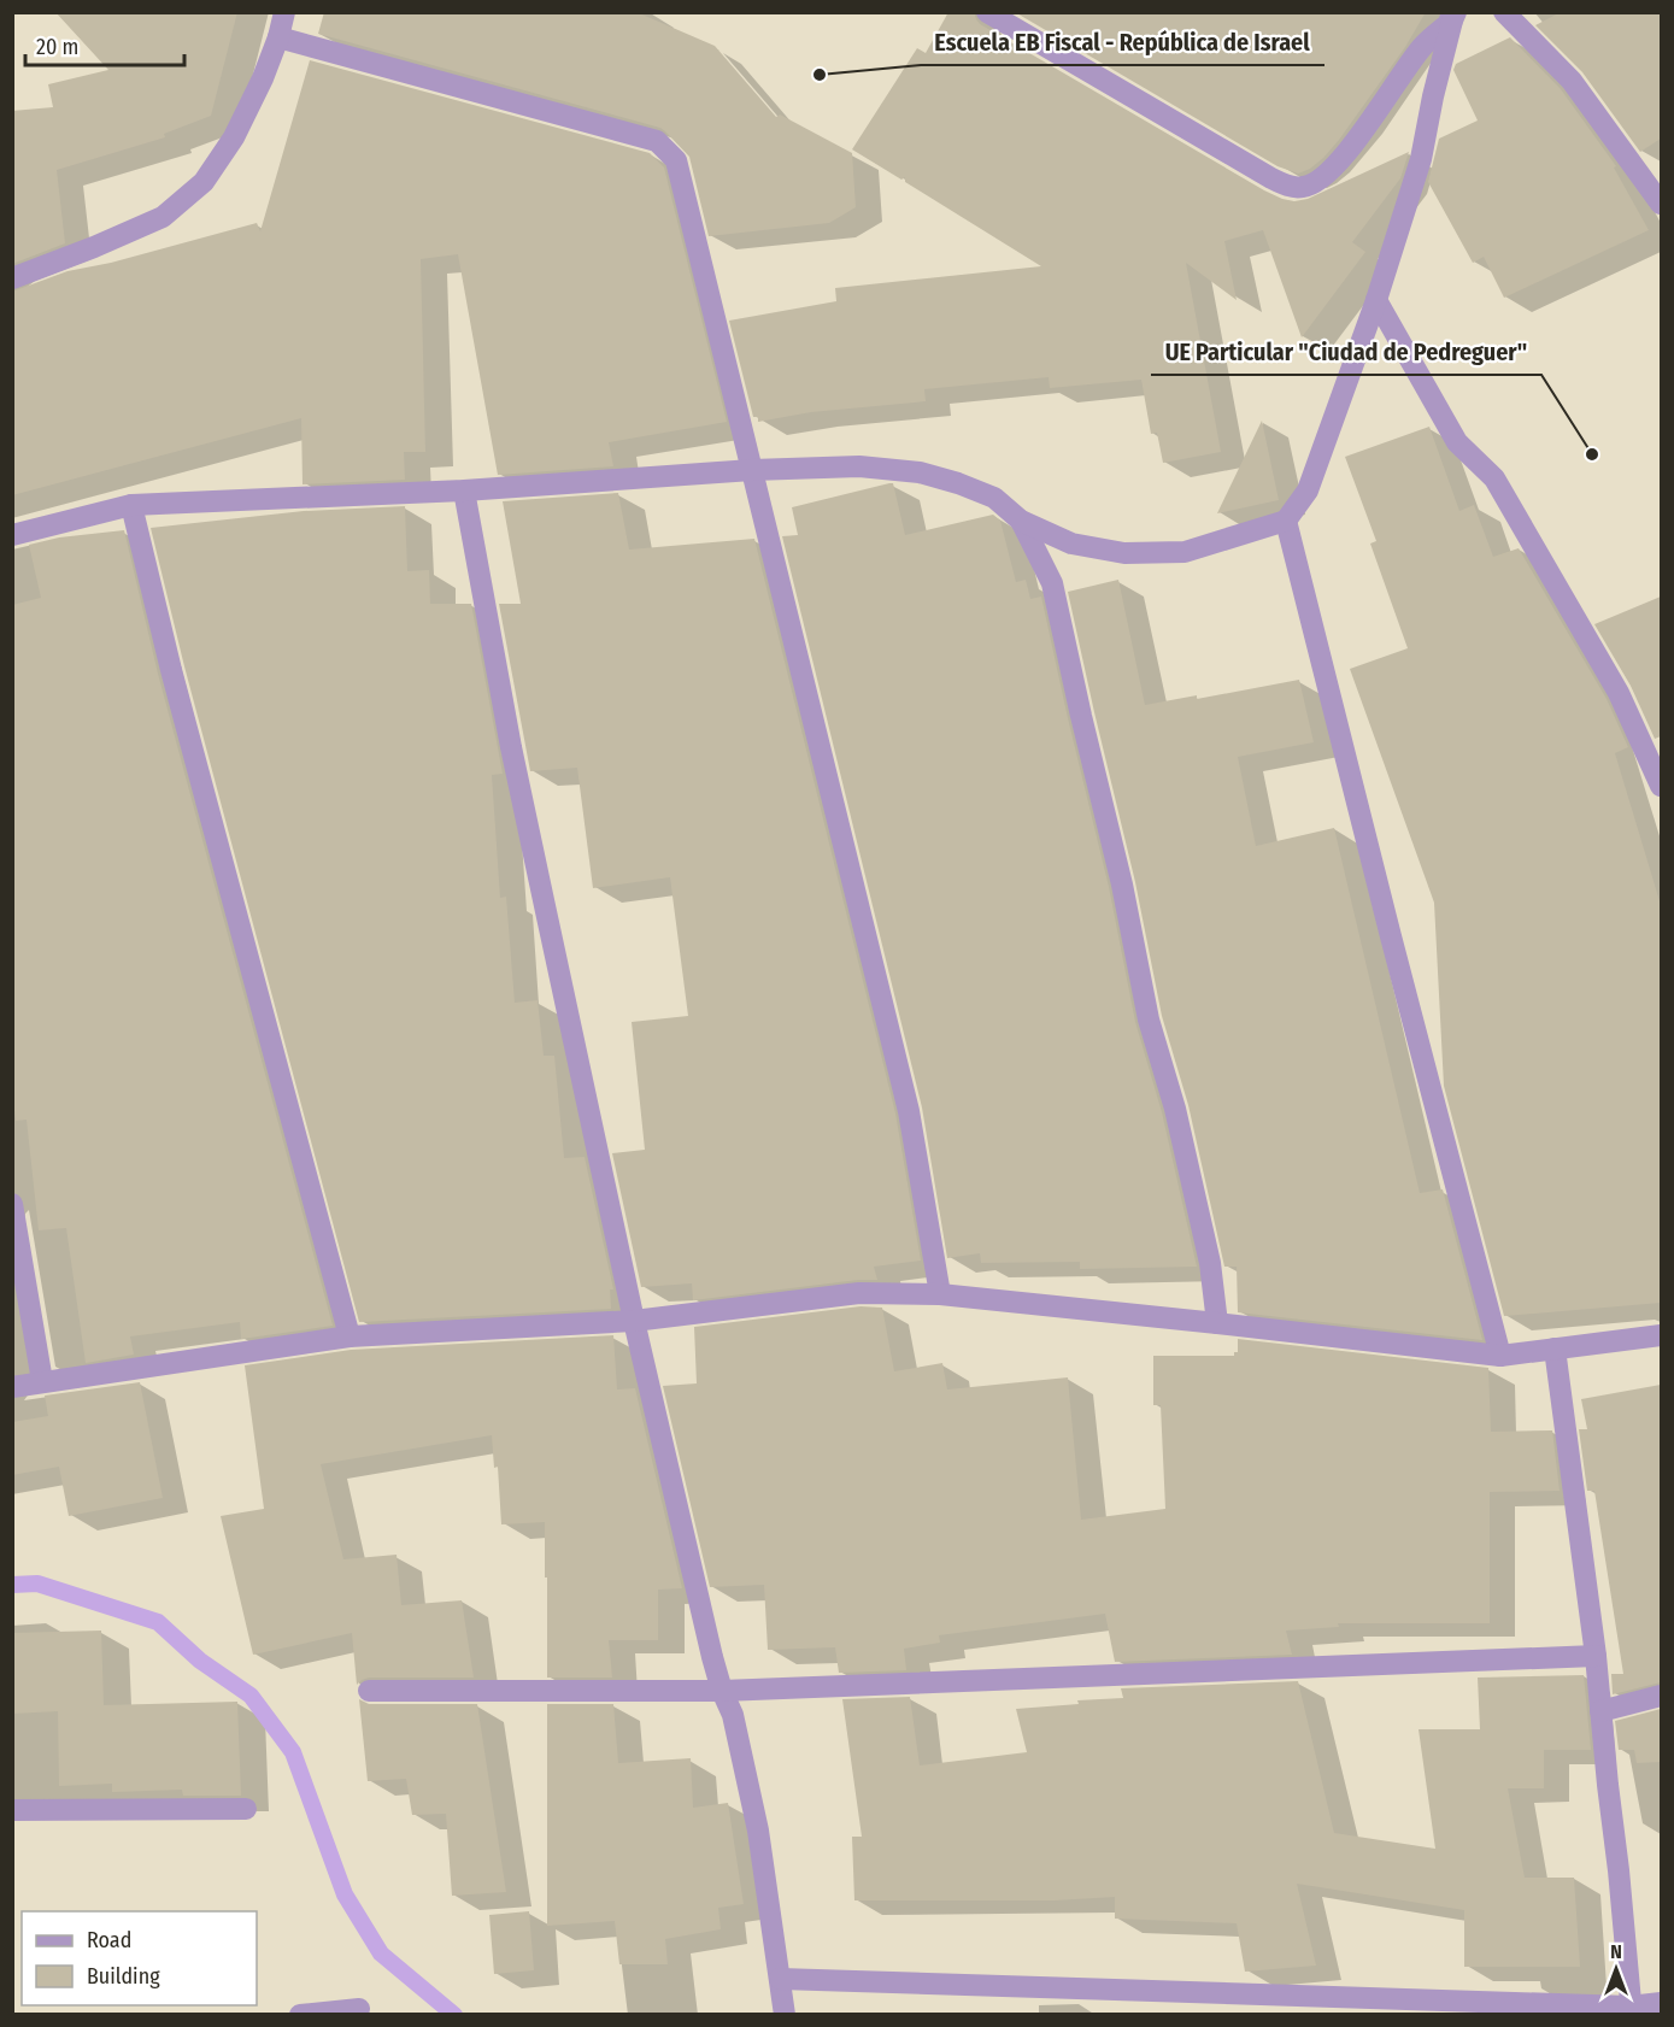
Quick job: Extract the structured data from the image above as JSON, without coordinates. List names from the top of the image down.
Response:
{
  "places": ["Escuela EB Fiscal - República de Israel", "UE Particular \"Ciudad de Pedreguer\""],
  "legend": ["Road", "Building"],
  "scale_bar": "20 m",
  "north": "top"
}
